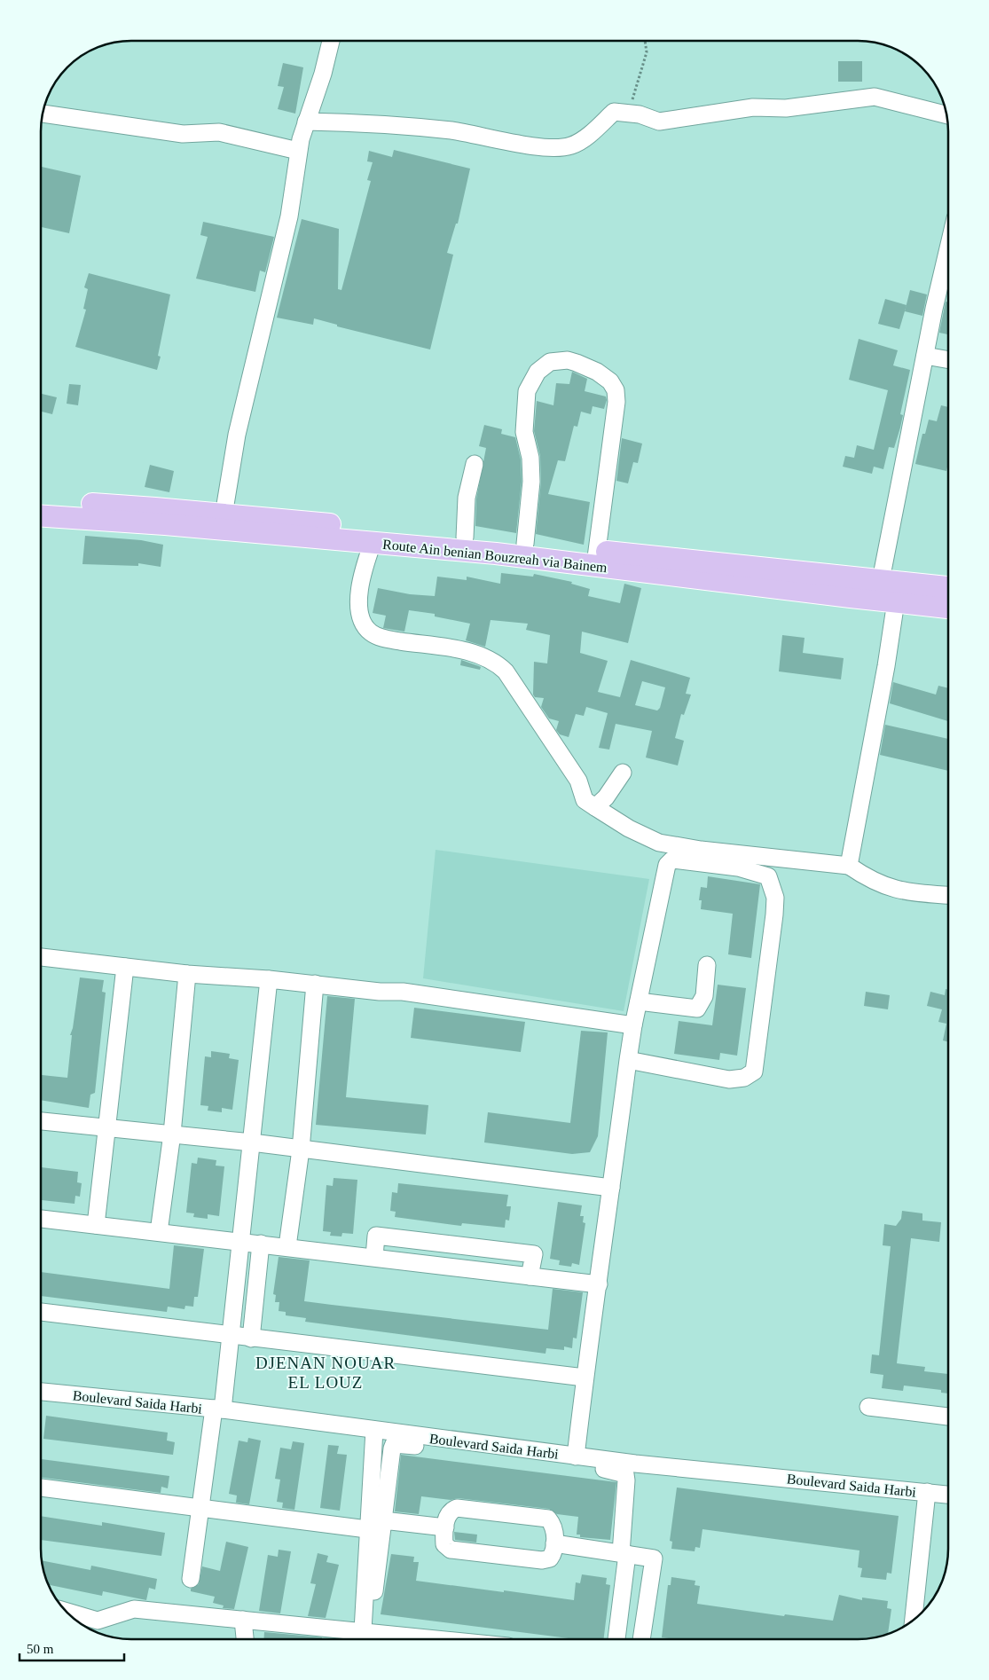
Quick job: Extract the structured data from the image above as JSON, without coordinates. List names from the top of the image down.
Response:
{
  "streets": {
    "main road": ["Route Ain benian Bouzreah via Bainem"],
    "street": ["Boulevard Saida Harbi"]
  },
  "districts": ["DJENAN NOUAR EL LOUZ"],
  "scale_bar": "50 m"
}
